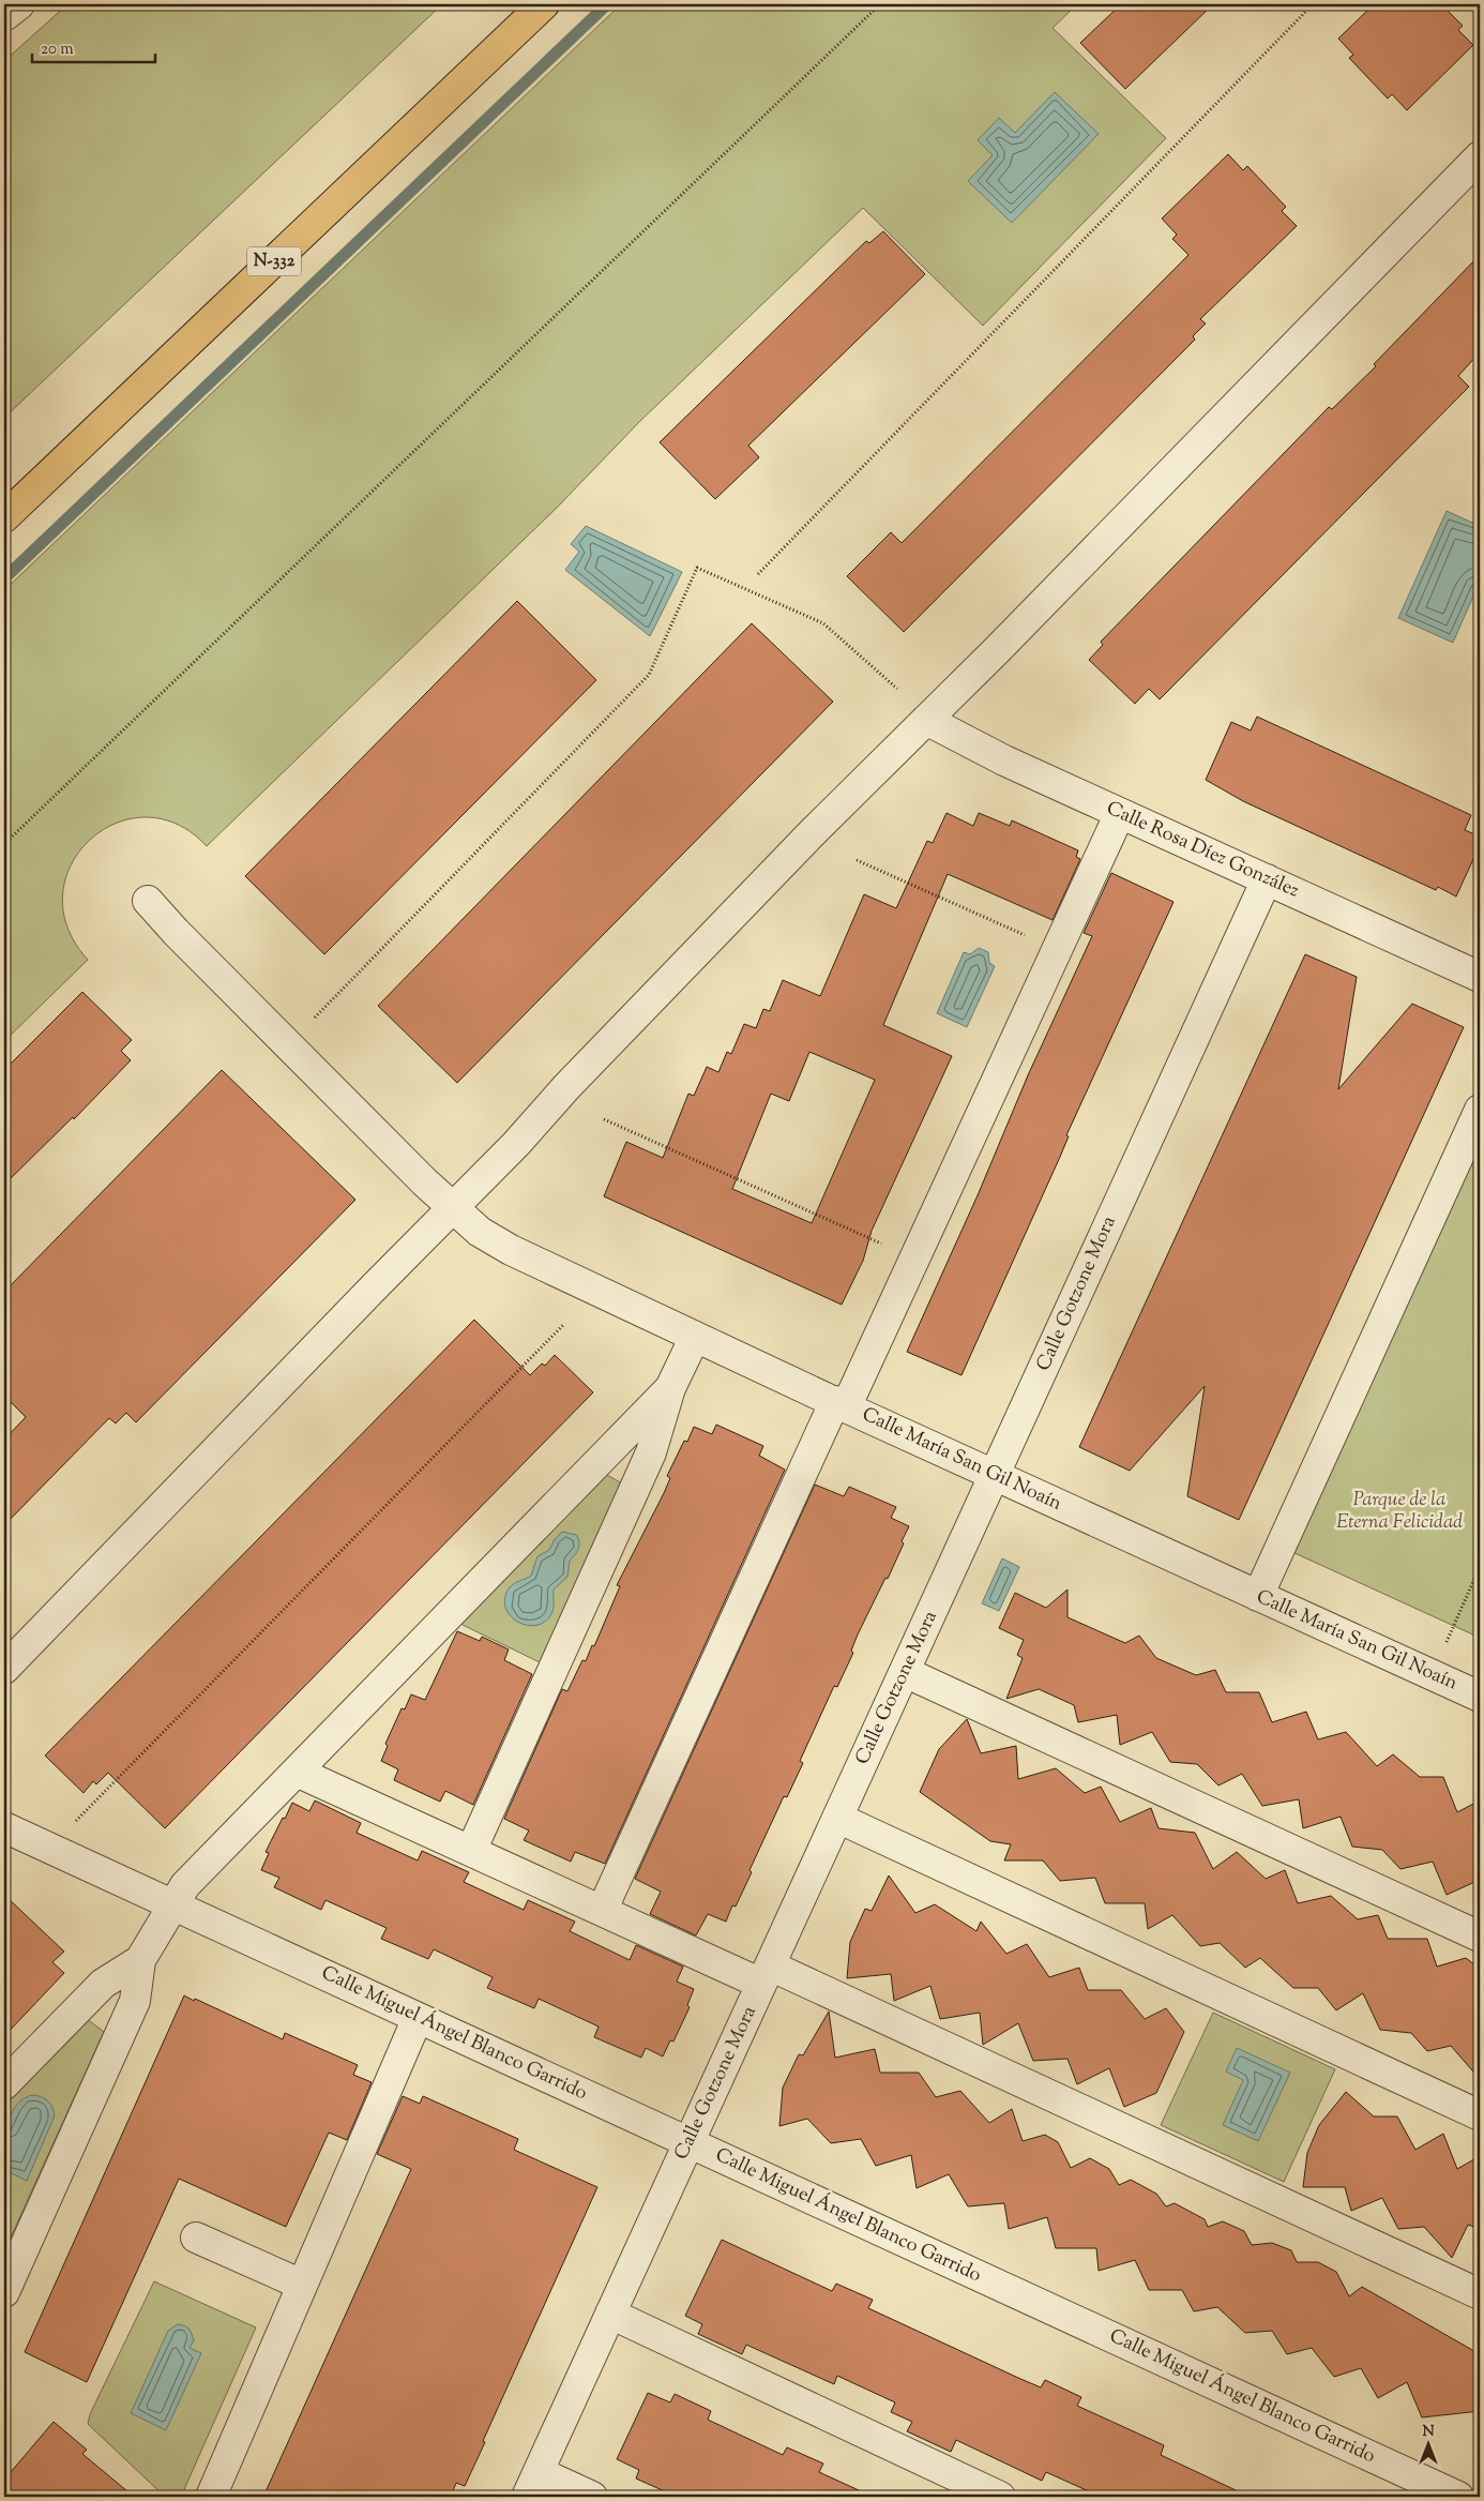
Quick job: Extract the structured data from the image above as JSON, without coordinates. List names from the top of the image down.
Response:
{
  "streets": {
    "highway": ["N-332"],
    "street": [
      "Calle Rosa Díez González",
      "Calle Gotzone Mora",
      "Calle María San Gil Noaín",
      "Calle Miguel Ángel Blanco Garrido"
    ]
  },
  "crossings": [
    ["Calle Rosa Díez González", "Calle Gotzone Mora"],
    ["Calle Gotzone Mora", "Calle María San Gil Noaín"],
    ["Calle Gotzone Mora", "Calle Miguel Ángel Blanco Garrido"]
  ],
  "parks": ["Parque de la Eterna Felicidad"],
  "scale_bar": "20 m",
  "north": "top"
}
